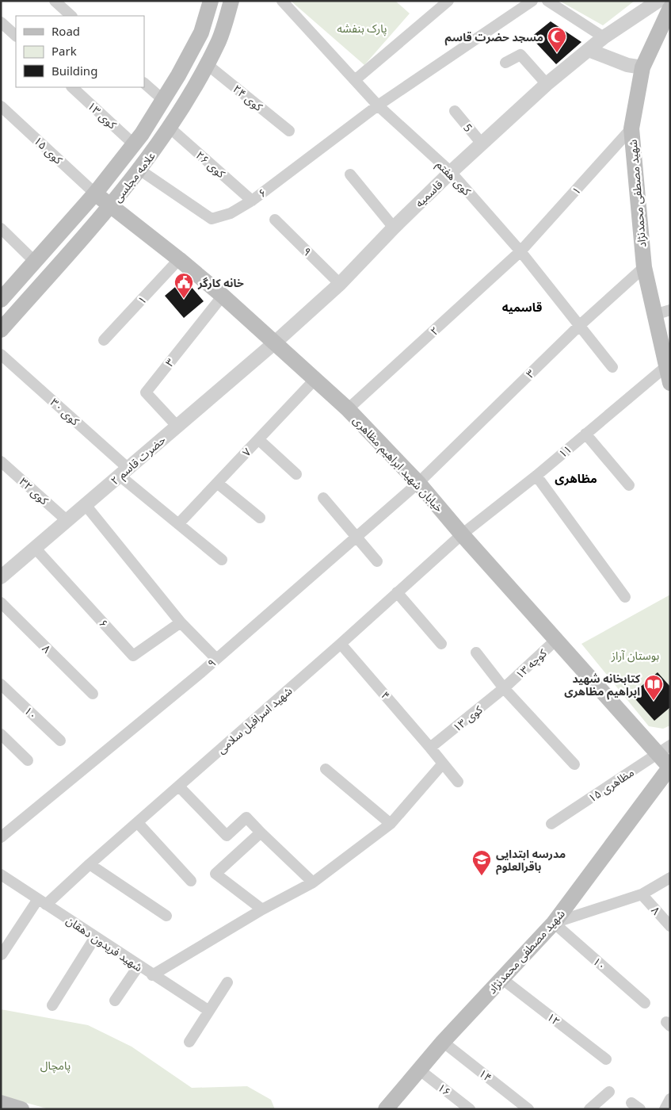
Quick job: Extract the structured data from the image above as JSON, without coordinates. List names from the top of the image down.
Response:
{
  "streets": {
    "main road": ["علامه مجلسی", "شهید مصطفی محمدنژاد", "خیابان شهید ابراهیم مظاهری"],
    "street": [
      "کوی ۲۴",
      "کوی ۱۳",
      "5",
      "کوی ۱۵",
      "کوی ۲۶",
      "کوی هفتم",
      "۱",
      "۶",
      "قاسمیه",
      "۹",
      "۲",
      "۳",
      "کوی ۳۰",
      "۱۱",
      "۷",
      "۲ حضرت قاسم",
      "کوی ۳۲",
      "۸",
      "کوچه ۱۳",
      "۴",
      "۱۰",
      "شهید اسرافیل سلامی",
      "۱۵ مظاهری",
      "شهید فریدون دهقان",
      "۱۲",
      "۱۴",
      "۱۶"
    ]
  },
  "crossings": [
    ["کوی ۲۴", "علامه مجلسی"],
    ["کوی ۱۳", "علامه مجلسی"],
    ["کوی ۱۳", "کوچه ۱۳"],
    ["کوی ۱۳", "۴"],
    ["5", "قاسمیه"],
    ["کوی ۱۵", "علامه مجلسی"],
    ["کوی ۱۵", "خیابان شهید ابراهیم مظاهری"],
    ["کوی ۲۶", "علامه مجلسی"],
    ["کوی ۲۶", "۶"],
    ["علامه مجلسی", "۶"],
    ["علامه مجلسی", "خیابان شهید ابراهیم مظاهری"],
    ["کوی هفتم", "۱"],
    ["کوی هفتم", "۶"],
    ["کوی هفتم", "قاسمیه"],
    ["کوی هفتم", "۲"],
    ["کوی هفتم", "۳"],
    ["۱", "شهید مصطفی محمدنژاد"],
    ["۱", "۲"],
    ["۱", "خیابان شهید ابراهیم مظاهری"],
    ["۶", "۲ حضرت قاسم"],
    ["قاسمیه", "۹"],
    ["قاسمیه", "۲ حضرت قاسم"],
    ["قاسمیه", "خیابان شهید ابراهیم مظاهری"],
    ["شهید مصطفی محمدنژاد", "۳"],
    ["شهید مصطفی محمدنژاد", "۱۱"],
    ["شهید مصطفی محمدنژاد", "خیابان شهید ابراهیم مظاهری"],
    ["شهید مصطفی محمدنژاد", "۱۰"],
    ["شهید مصطفی محمدنژاد", "۱۲"],
    ["شهید مصطفی محمدنژاد", "۱۴"],
    ["شهید مصطفی محمدنژاد", "۱۶"],
    ["۹", "۳"],
    ["۹", "خیابان شهید ابراهیم مظاهری"],
    ["۲", "خیابان شهید ابراهیم مظاهری"],
    ["۳", "۲ حضرت قاسم"],
    ["۳", "خیابان شهید ابراهیم مظاهری"],
    ["کوی ۳۰", "۷"],
    ["کوی ۳۰", "۲ حضرت قاسم"],
    ["۱۱", "خیابان شهید ابراهیم مظاهری"],
    ["۱۱", "شهید اسرافیل سلامی"],
    ["۷", "خیابان شهید ابراهیم مظاهری"],
    ["۲ حضرت قاسم", "خیابان شهید ابراهیم مظاهری"],
    ["۲ حضرت قاسم", "کوی ۳۲"],
    ["خیابان شهید ابراهیم مظاهری", "کوچه ۱۳"],
    ["خیابان شهید ابراهیم مظاهری", "شهید اسرافیل سلامی"],
    ["خیابان شهید ابراهیم مظاهری", "۱۵ مظاهری"],
    ["۴", "شهید اسرافیل سلامی"],
    ["شهید اسرافیل سلامی", "شهید فریدون دهقان"]
  ],
  "districts": ["قاسمیه", "مظاهری"],
  "parks": ["پارک بنفشه", "بوستان آراز", "پامچال"],
  "places": {
    "mosque": ["مسجد حضرت قاسم"],
    "public building": ["خانه کارگر"],
    "library": ["کتابخانه شهید ابراهیم مظاهری"],
    "school or university": ["مدرسه ابتدایی باقرالعلوم"]
  },
  "legend": ["Road", "Park", "Building"]
}
